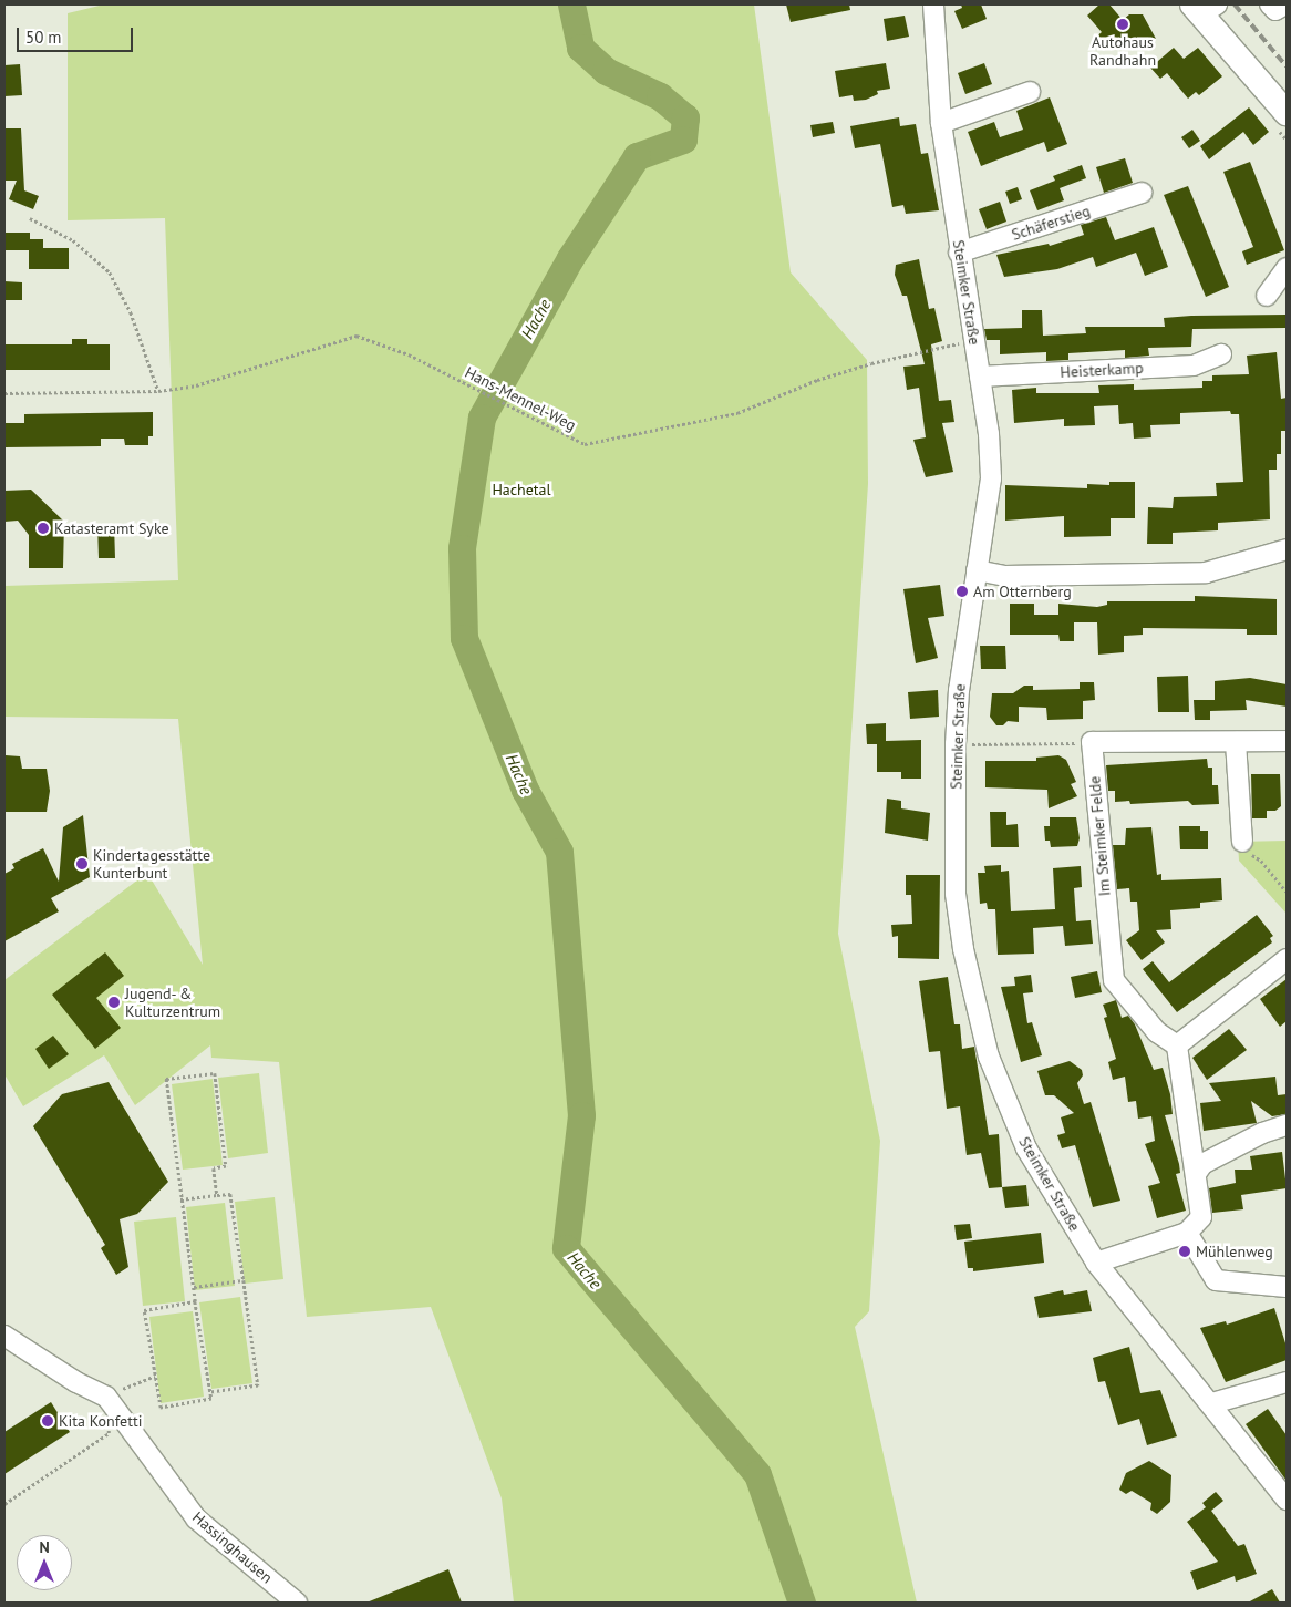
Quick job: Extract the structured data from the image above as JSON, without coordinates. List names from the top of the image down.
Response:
{
  "streets": {
    "street": [
      "Schäferstieg",
      "Steimker Straße",
      "Heisterkamp",
      "Im Steimker Felde",
      "Hassinghausen"
    ],
    "path": ["Hans-Mennel-Weg"]
  },
  "crossings": [
    ["Schäferstieg", "Steimker Straße"],
    ["Steimker Straße", "Heisterkamp"],
    ["Steimker Straße", "Hans-Mennel-Weg"]
  ],
  "water": ["Hache"],
  "parks": ["Hachetal"],
  "places": [
    "Autohaus Randhahn",
    "Katasteramt Syke",
    "Am Otternberg",
    "Kindertagesstätte Kunterbunt",
    "Jugend- & Kulturzentrum",
    "Mühlenweg",
    "Kita Konfetti"
  ],
  "scale_bar": "50 m",
  "north": "top"
}
